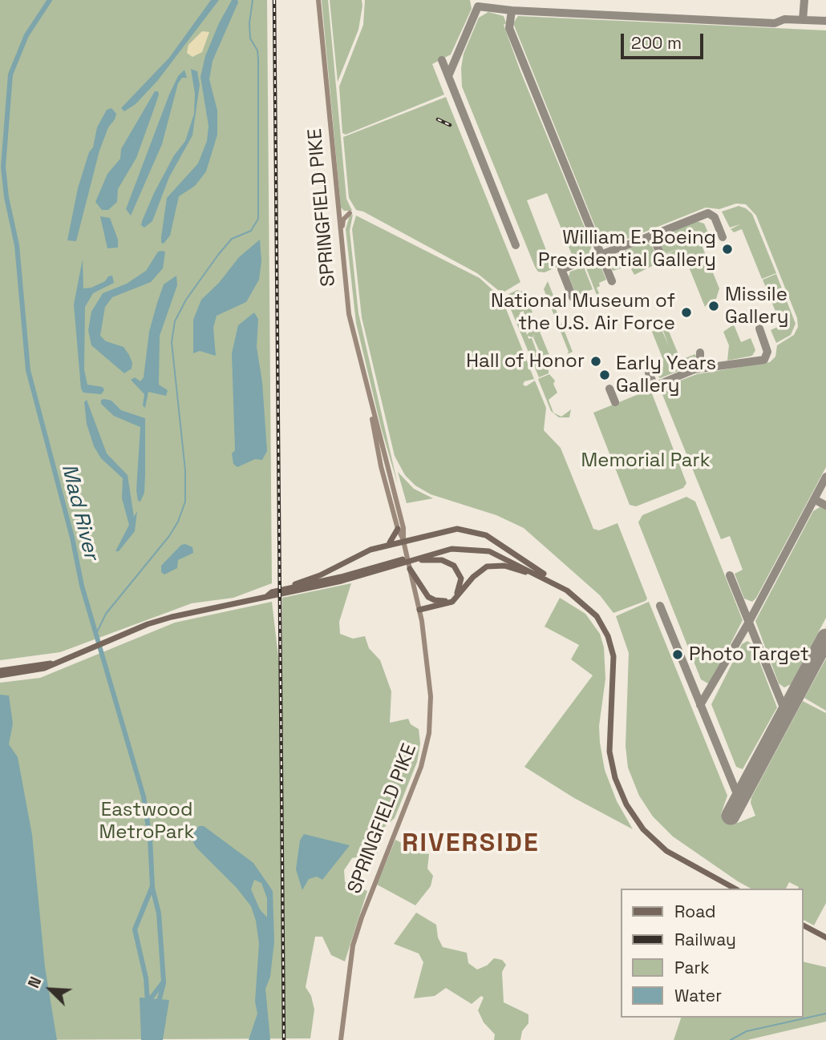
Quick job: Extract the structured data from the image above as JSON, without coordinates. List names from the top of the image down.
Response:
{
  "streets": {
    "main road": ["SPRINGFIELD PIKE"]
  },
  "districts": ["RIVERSIDE"],
  "water": ["Mad River"],
  "parks": ["Memorial Park", "Eastwood MetroPark"],
  "places": [
    "William E. Boeing Presidential Gallery",
    "Missile Gallery",
    "National Museum of the U.S. Air Force",
    "Hall of Honor",
    "Early Years Gallery",
    "Photo Target"
  ],
  "legend": [
    "Road",
    "Railway",
    "Park",
    "Water"
  ],
  "scale_bar": "200 m",
  "north": "top left"
}
